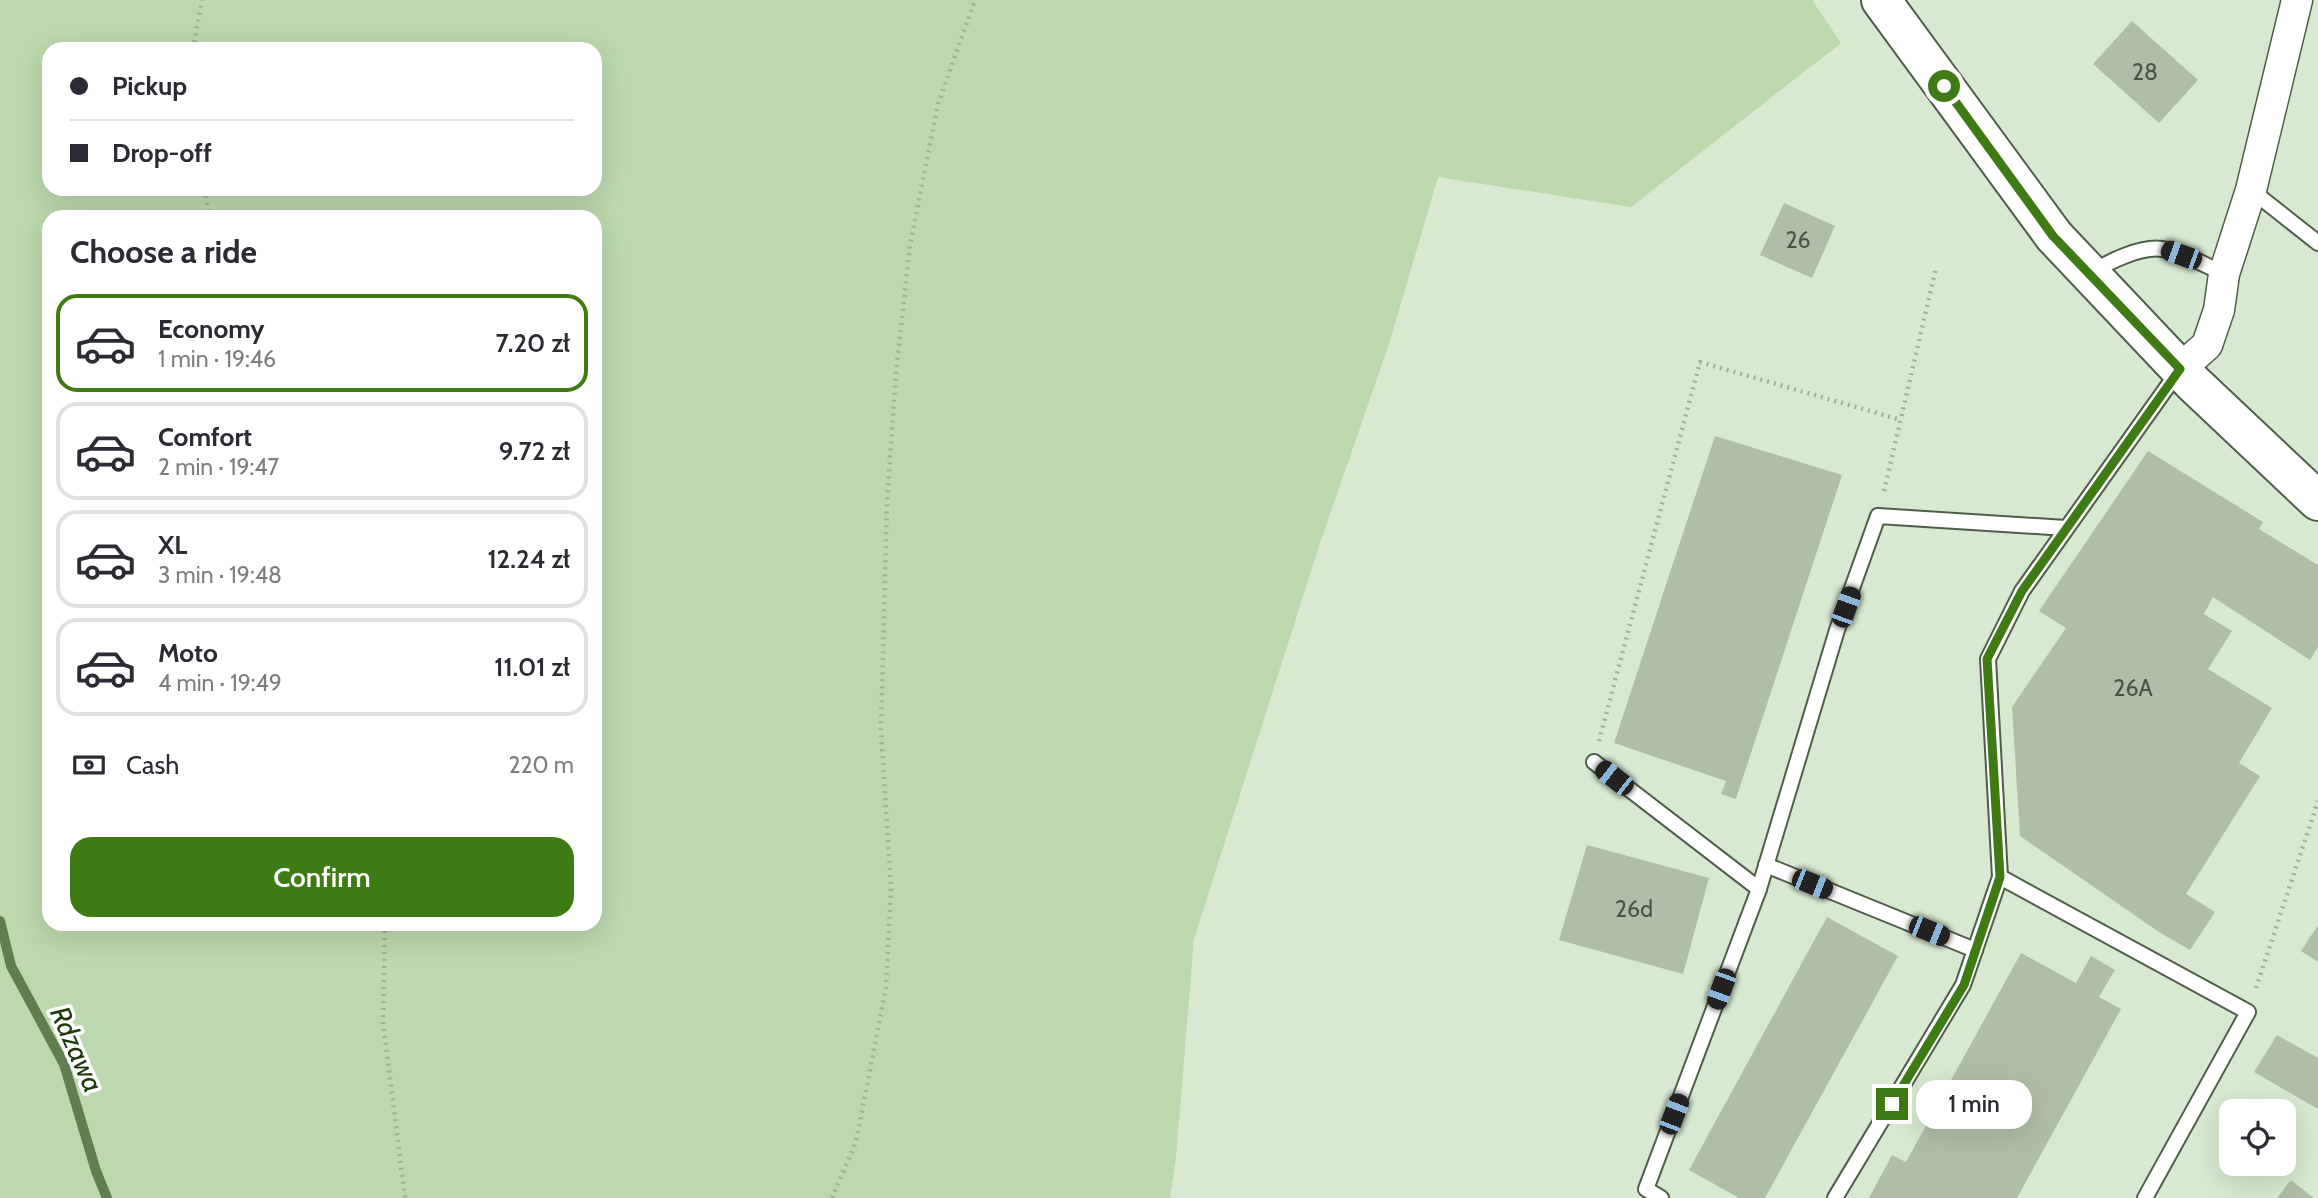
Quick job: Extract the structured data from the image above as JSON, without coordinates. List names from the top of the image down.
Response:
{
  "water": ["Rdzawa"],
  "house_numbers": [
    "28",
    "26",
    "26A",
    "26d"
  ],
  "page": {
    "banner": ["Pickup", "Drop-off"],
    "heading": "Choose a ride",
    "list": [
      {
        "name": "Economy",
        "note": "1 min · 19:46",
        "value": "7.20 zł"
      },
      {
        "name": "Comfort",
        "note": "2 min · 19:47",
        "value": "9.72 zł"
      },
      {
        "name": "XL",
        "note": "3 min · 19:48",
        "value": "12.24 zł"
      },
      {
        "name": "Moto",
        "note": "4 min · 19:49",
        "value": "11.01 zł"
      }
    ],
    "pay": ["Cash", "220 m"],
    "buttons": "Confirm",
    "bubble": "1 min"
  }
}
